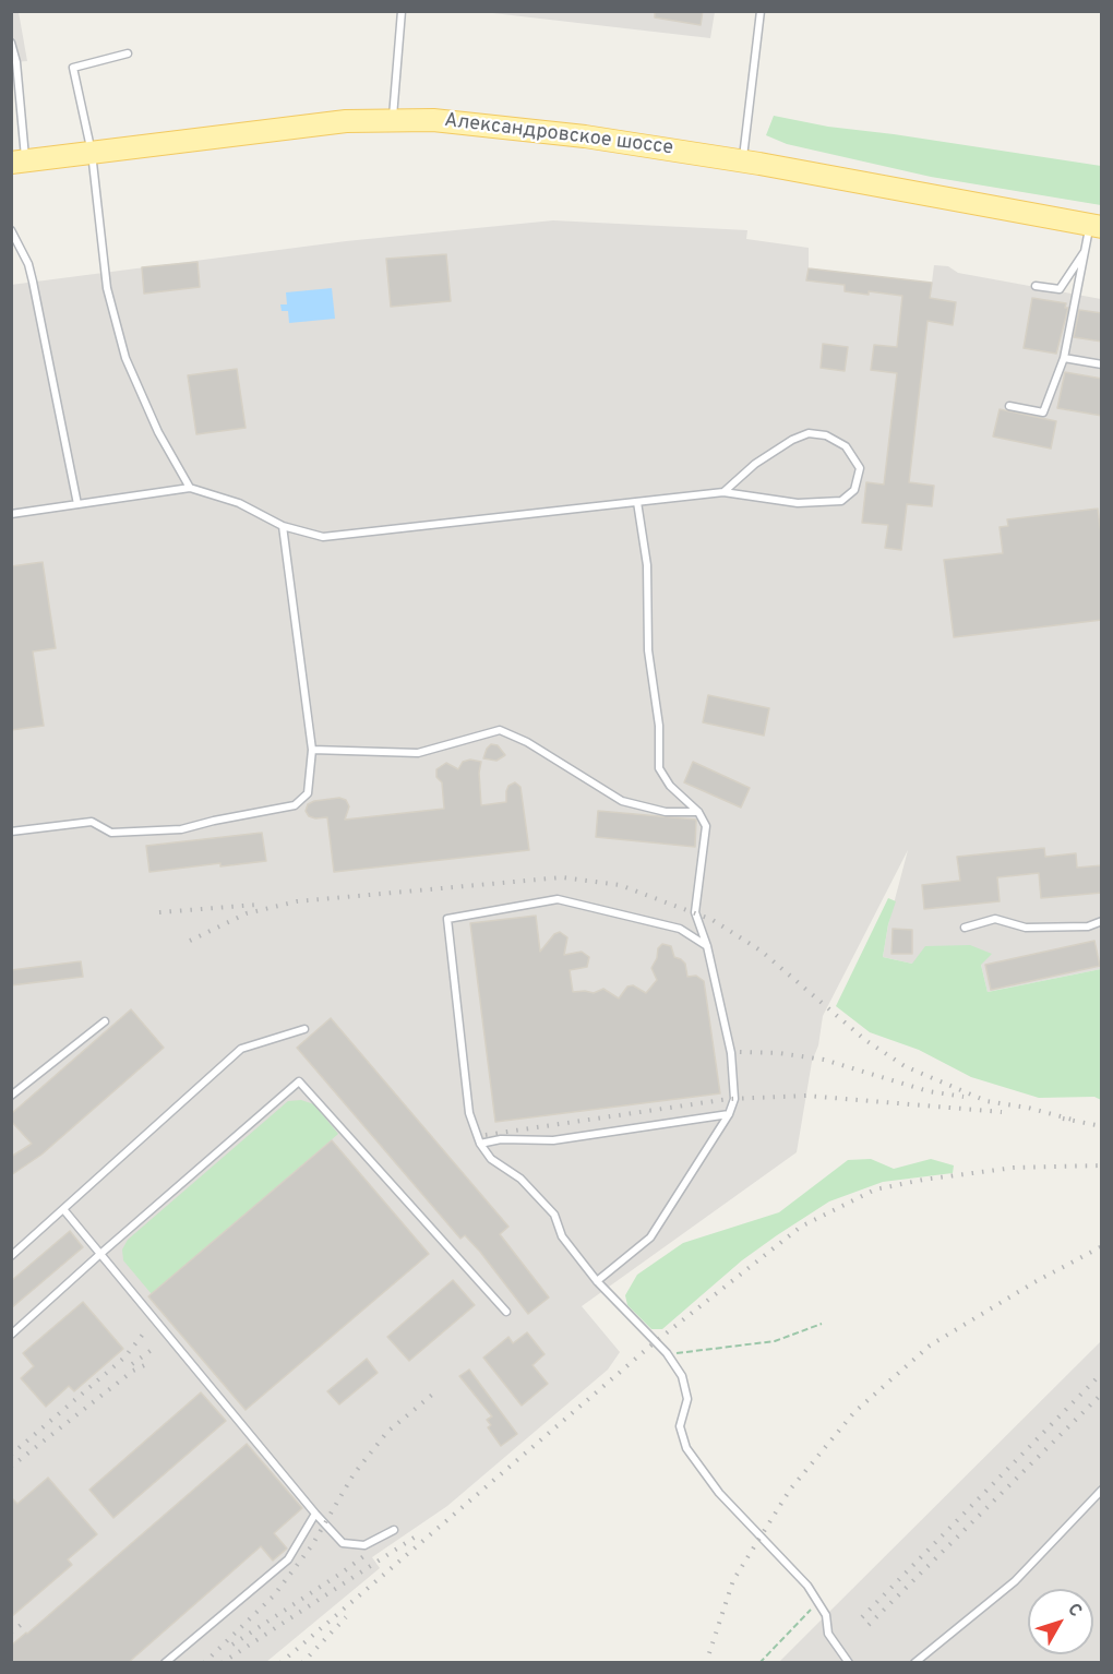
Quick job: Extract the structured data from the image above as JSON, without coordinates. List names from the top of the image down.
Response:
{
  "streets": {
    "main road": ["Александровское шоссе"]
  },
  "north": "top right"
}
